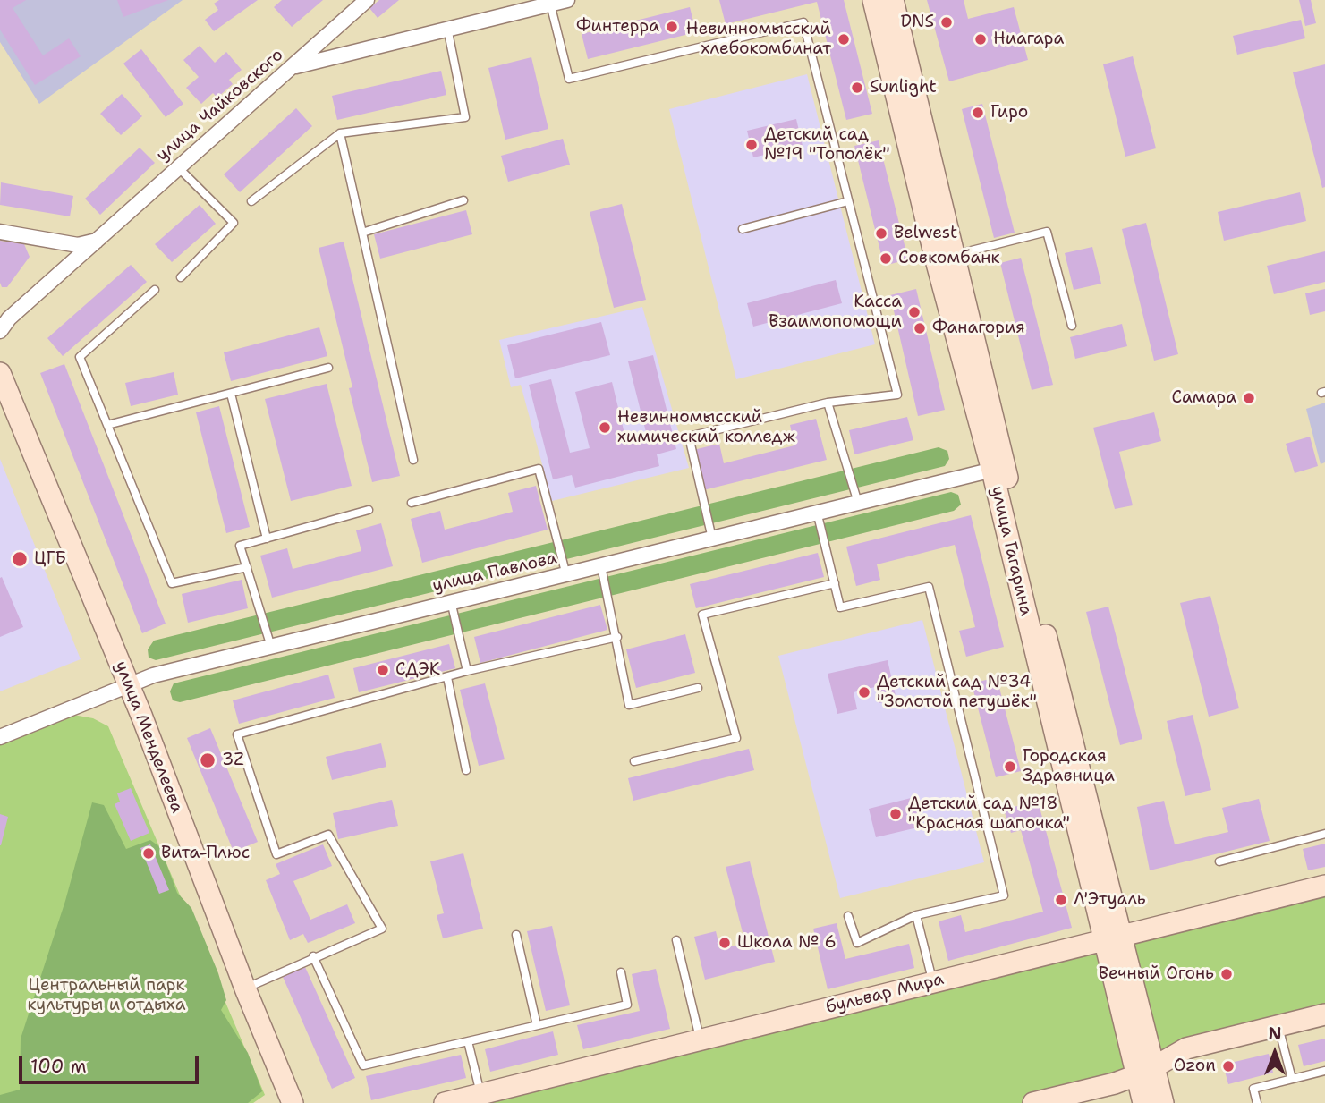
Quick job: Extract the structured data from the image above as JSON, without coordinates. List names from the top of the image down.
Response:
{
  "streets": {
    "main road": ["улица Гагарина", "улица Менделеева", "бульвар Мира"],
    "street": ["улица Чайковского", "улица Павлова"]
  },
  "crossings": [
    ["улица Гагарина", "улица Павлова"],
    ["улица Гагарина", "бульвар Мира"],
    ["улица Павлова", "улица Менделеева"]
  ],
  "parks": ["Центральный парк культуры и отдыха"],
  "places": [
    "DNS",
    "Финтерра",
    "Невинномысский хлебокомбинат",
    "Ниагара",
    "Sunlight",
    "Гиро",
    "Детский сад №19 \"Тополёк\"",
    "Belwest",
    "Совкомбанк",
    "Касса Взаимопомощи",
    "Фанагория",
    "Самара",
    "Невинномысский химический колледж",
    "ЦГБ",
    "СДЭК",
    "Детский сад №34 \"Золотой петушёк\"",
    "3Z",
    "Городская Здравница",
    "Детский сад №18 \"Красная шапочка\"",
    "Вита-Плюс",
    "Л'Этуаль",
    "Школа № 6",
    "Вечный Огонь",
    "Ozon"
  ],
  "scale_bar": "100 m",
  "north": "top"
}
